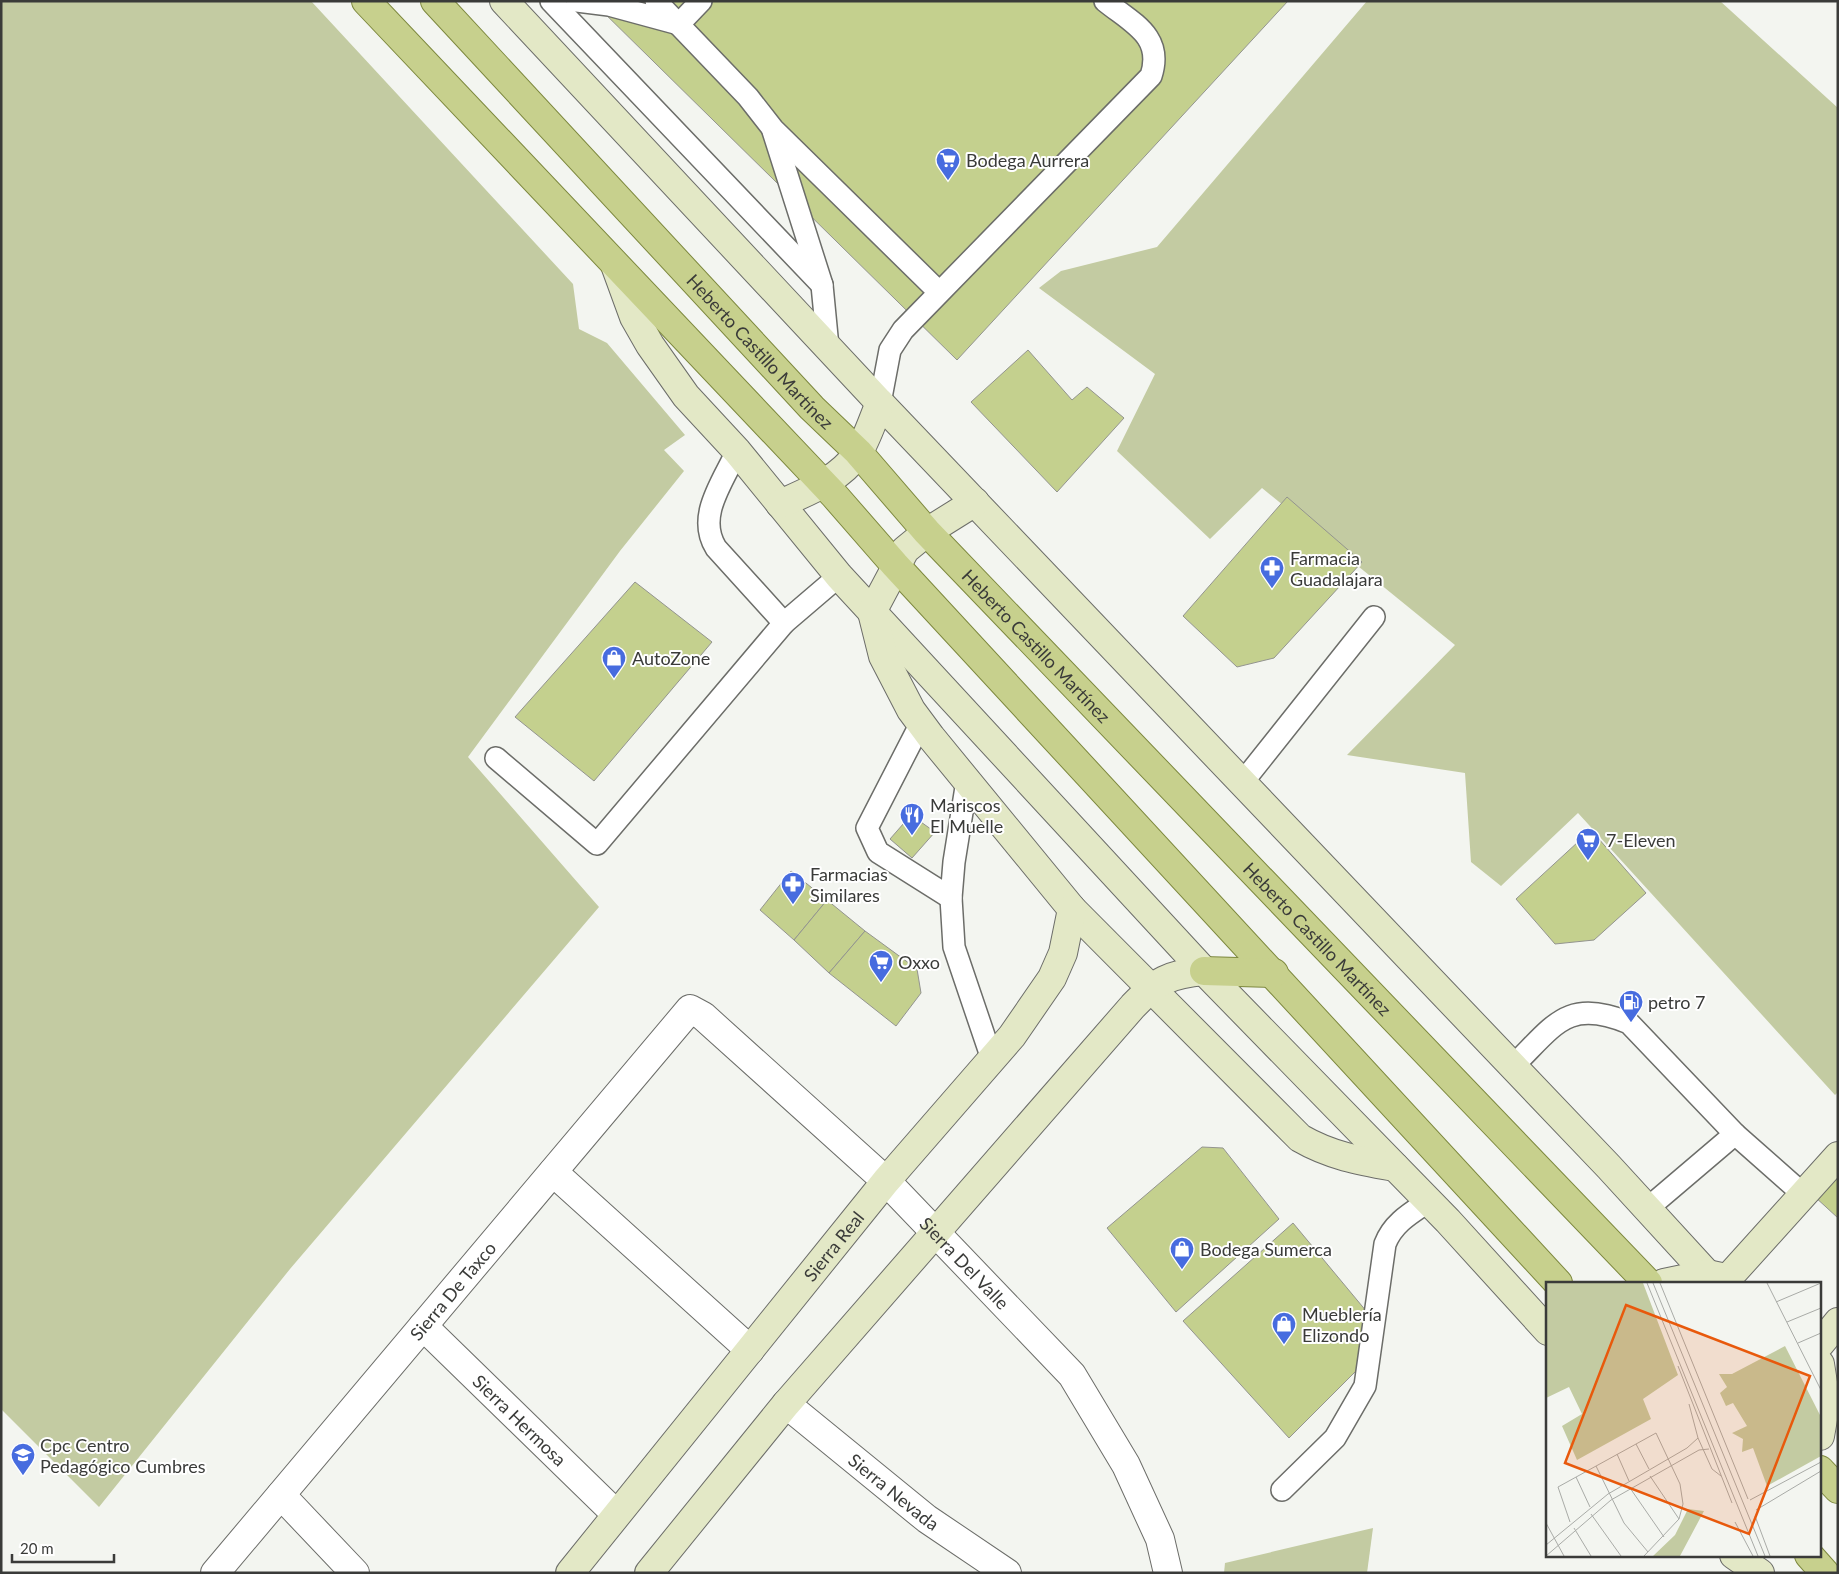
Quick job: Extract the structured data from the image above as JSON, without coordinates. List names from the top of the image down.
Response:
{
  "streets": {
    "main road": ["Heberto Castillo Martínez"],
    "street": [
      "Sierra Real",
      "Sierra Del Valle",
      "Sierra De Taxco",
      "Sierra Hermosa",
      "Sierra Nevada"
    ]
  },
  "crossings": [
    ["Sierra Real", "Sierra Del Valle"],
    ["Sierra Real", "Sierra Hermosa"],
    ["Sierra Del Valle", "Sierra De Taxco"],
    ["Sierra De Taxco", "Sierra Hermosa"]
  ],
  "places": {
    "supermarket": ["Bodega Aurrera", "7-Eleven", "Oxxo"],
    "pharmacy": ["Farmacia Guadalajara", "Farmacias Similares"],
    "shop": ["AutoZone", "Bodega Sumerca", "Mueblería Elizondo"],
    "restaurant": ["Mariscos El Muelle"],
    "fuel station": ["petro 7"],
    "school or university": ["Cpc Centro Pedagógico Cumbres"]
  },
  "scale_bar": "20 m"
}
